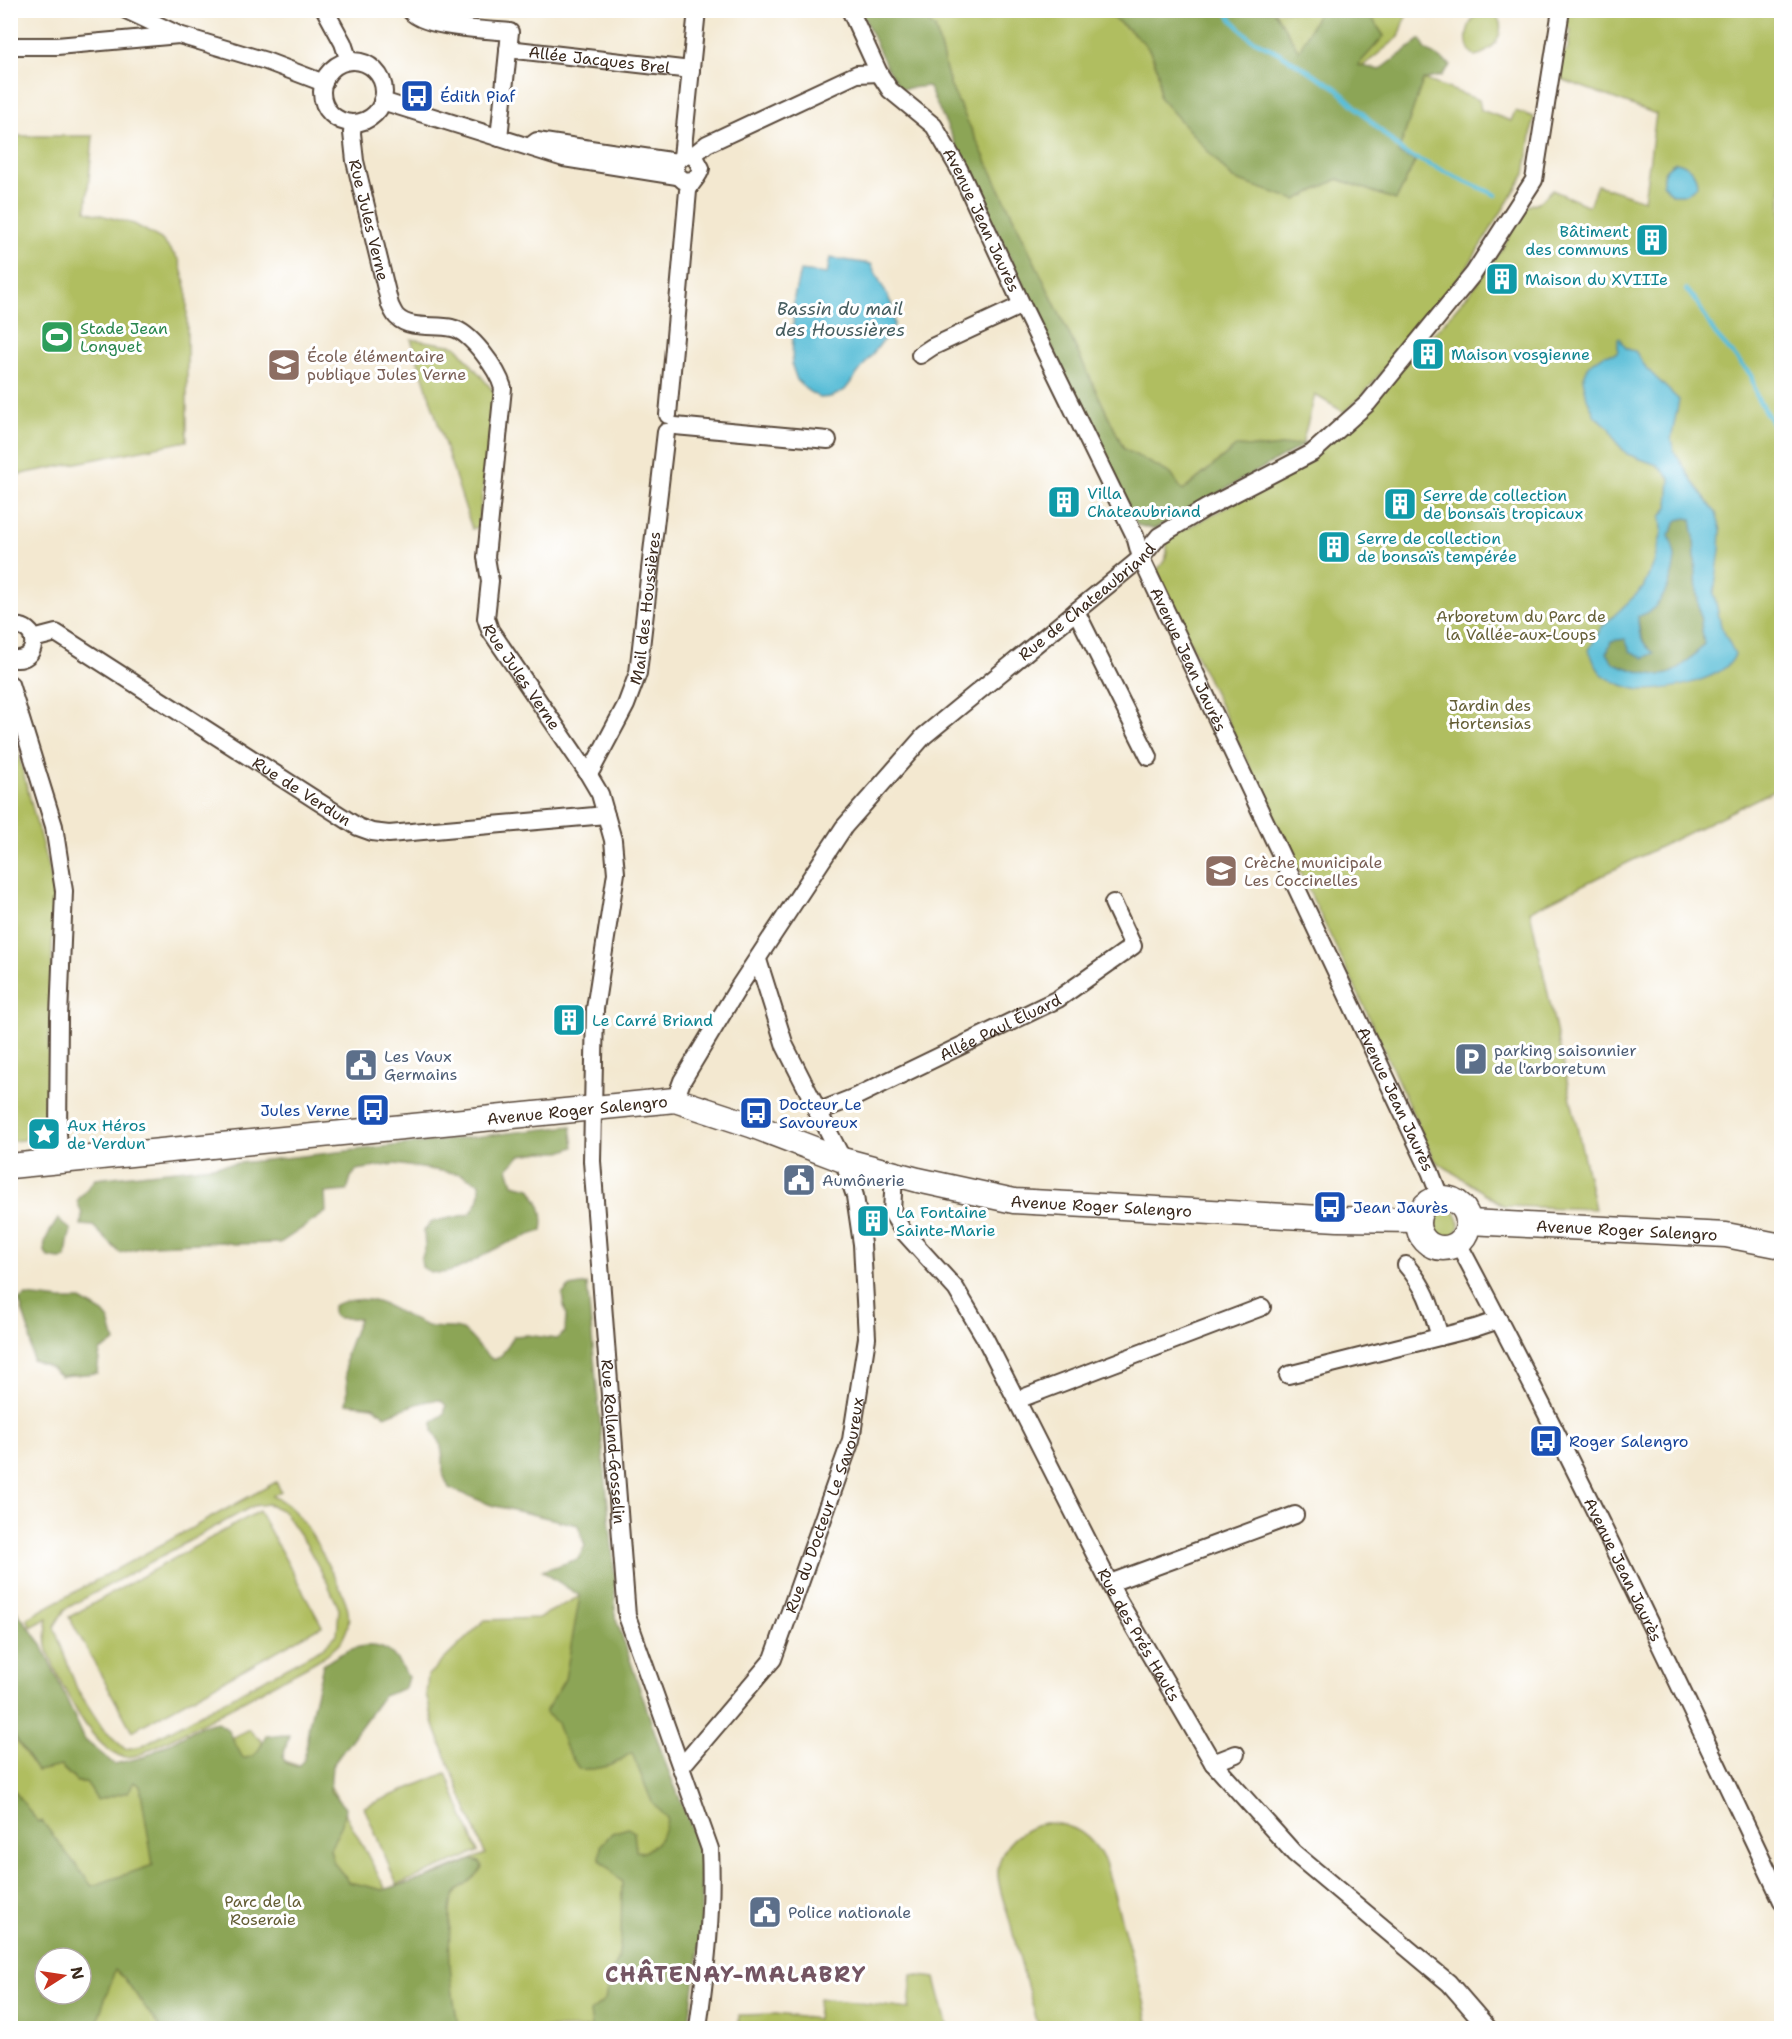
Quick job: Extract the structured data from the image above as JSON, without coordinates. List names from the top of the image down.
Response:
{
  "streets": {
    "main road": ["Avenue Roger Salengro"],
    "street": [
      "Allée Jacques Brel",
      "Rue Jules Verne",
      "Avenue Jean Jaurès",
      "Rue de Chateaubriand",
      "Mail des Houssières",
      "Rue de Verdun",
      "Allée Paul Éluard",
      "Rue Rolland-Gosselin",
      "Rue du Docteur Le Savoureux",
      "Rue des Prés Hauts"
    ]
  },
  "crossings": [
    ["Allée Jacques Brel", "Mail des Houssières"],
    ["Rue Jules Verne", "Mail des Houssières"],
    ["Rue Jules Verne", "Rue de Verdun"],
    ["Rue Jules Verne", "Avenue Roger Salengro"],
    ["Rue Jules Verne", "Rue Rolland-Gosselin"],
    ["Avenue Jean Jaurès", "Rue de Chateaubriand"],
    ["Avenue Jean Jaurès", "Avenue Roger Salengro"],
    ["Rue de Chateaubriand", "Avenue Roger Salengro"],
    ["Rue de Chateaubriand", "Rue du Docteur Le Savoureux"],
    ["Allée Paul Éluard", "Rue du Docteur Le Savoureux"],
    ["Avenue Roger Salengro", "Rue Rolland-Gosselin"],
    ["Avenue Roger Salengro", "Rue du Docteur Le Savoureux"],
    ["Avenue Roger Salengro", "Rue des Prés Hauts"],
    ["Rue Rolland-Gosselin", "Rue du Docteur Le Savoureux"]
  ],
  "districts": ["CHÂTENAY-MALABRY"],
  "water": ["Bassin du mail des Houssières"],
  "parks": ["Arboretum du Parc de la Vallée-aux-Loups", "Jardin des Hortensias", "Parc de la Roseraie"],
  "places": {
    "bus stop": [
      "Édith Piaf",
      "Jules Verne",
      "Docteur Le Savoureux",
      "Jean Jaurès",
      "Roger Salengro"
    ],
    "building": [
      "Bâtiment des communs",
      "Maison du XVIIIe",
      "Maison vosgienne",
      "Villa Chateaubriand",
      "Serre de collection de bonsaïs tropicaux",
      "Serre de collection de bonsaïs tempérée",
      "Le Carré Briand",
      "La Fontaine Sainte-Marie"
    ],
    "sports": ["Stade Jean Longuet"],
    "school or university": ["École élémentaire publique Jules Verne", "Crèche municipale Les Coccinelles"],
    "parking": ["parking saisonnier de l'arboretum"],
    "public building": ["Les Vaux Germains", "Aumônerie", "Police nationale"],
    "place": ["Aux Héros de Verdun"]
  },
  "north": "right"
}
